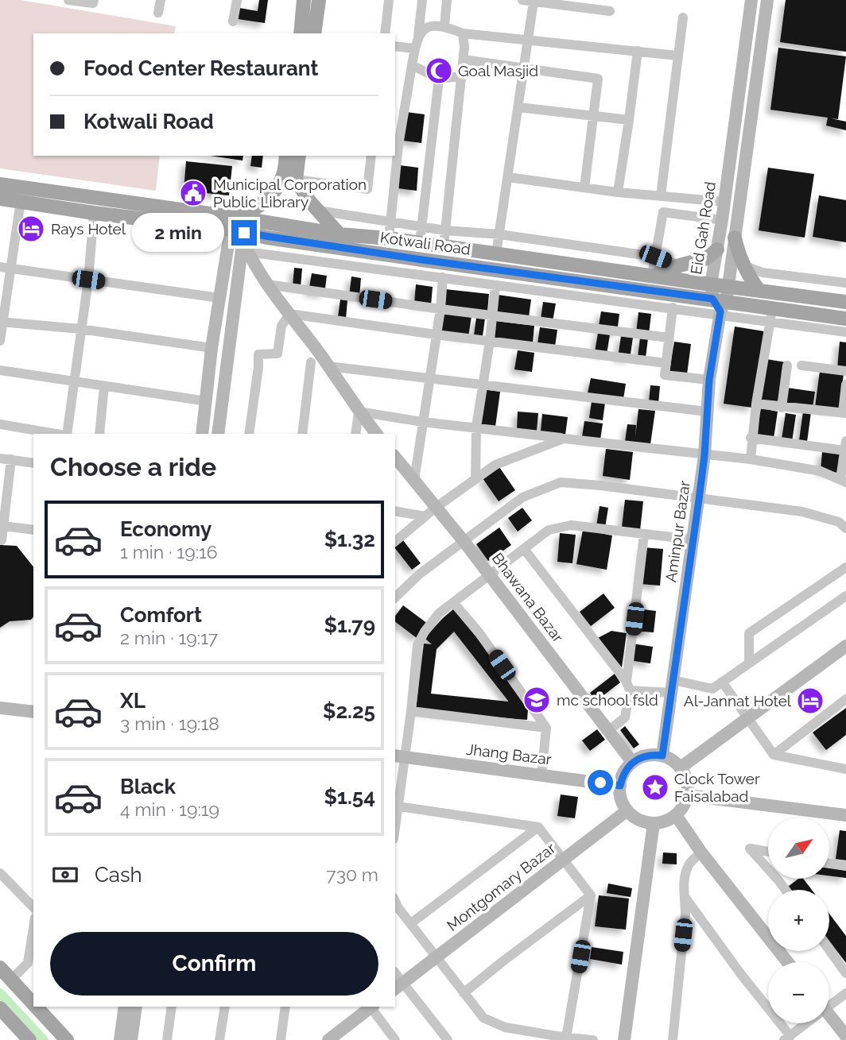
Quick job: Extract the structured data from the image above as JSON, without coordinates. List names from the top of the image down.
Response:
{
  "streets": {
    "main road": ["Kotwali Road"],
    "street": [
      "Eid Gah Road",
      "Aminpur Bazar",
      "Bhawana Bazar",
      "Jhang Bazar",
      "Montgomary Bazar"
    ]
  },
  "crossings": [
    ["Eid Gah Road", "Kotwali Road"],
    ["Eid Gah Road", "Aminpur Bazar"],
    ["Kotwali Road", "Aminpur Bazar"],
    ["Aminpur Bazar", "Bhawana Bazar"],
    ["Aminpur Bazar", "Jhang Bazar"],
    ["Aminpur Bazar", "Montgomary Bazar"],
    ["Bhawana Bazar", "Jhang Bazar"],
    ["Bhawana Bazar", "Montgomary Bazar"],
    ["Jhang Bazar", "Montgomary Bazar"]
  ],
  "places": {
    "mosque": ["Goal Masjid"],
    "public building": ["Municipal Corporation Public Library"],
    "hotel": ["Rays Hotel", "Al-Jannat Hotel"],
    "school or university": ["mc school fsld"],
    "place": ["Clock Tower Faisalabad"]
  },
  "north": "top right",
  "page": {
    "banner": ["Food Center Restaurant", "Kotwali Road"],
    "bubble": "2 min",
    "heading": "Choose a ride",
    "list": [
      {
        "name": "Economy",
        "note": "1 min · 19:16",
        "value": "$1.32"
      },
      {
        "name": "Comfort",
        "note": "2 min · 19:17",
        "value": "$1.79"
      },
      {
        "name": "XL",
        "note": "3 min · 19:18",
        "value": "$2.25"
      },
      {
        "name": "Black",
        "note": "4 min · 19:19",
        "value": "$1.54"
      }
    ],
    "map_buttons": ["+", "−"],
    "pay": ["Cash", "730 m"],
    "buttons": "Confirm"
  }
}
